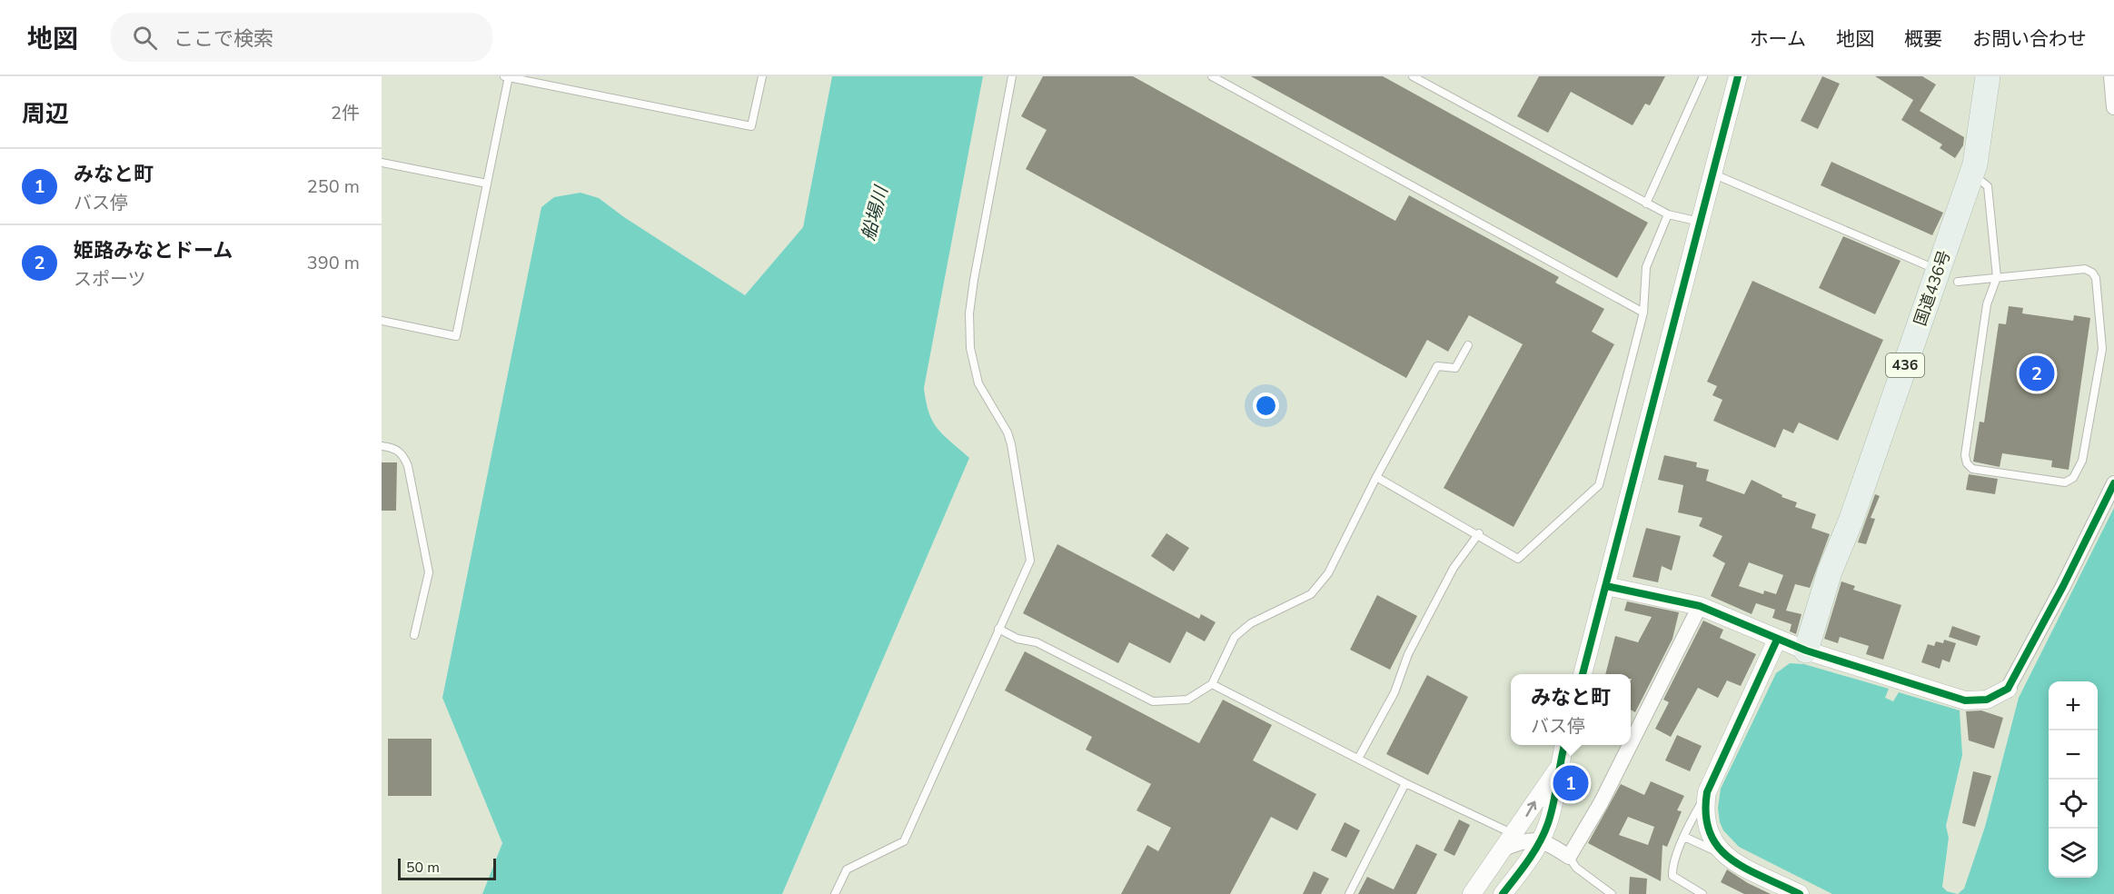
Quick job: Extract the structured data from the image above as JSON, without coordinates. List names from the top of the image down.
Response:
{
  "streets": {
    "highway": ["国道436号", "436"]
  },
  "water": ["船場川"],
  "scale_bar": "50 m",
  "page": {
    "header": "地図",
    "search": "ここで検索",
    "nav": [
      "ホーム",
      "地図",
      "概要",
      "お問い合わせ"
    ],
    "heading": ["周辺", "2件"],
    "list": [
      {
        "mark": "1",
        "name": "みなと町",
        "note": "バス停",
        "value": "250 m"
      },
      {
        "mark": "2",
        "name": "姫路みなとドーム",
        "note": "スポーツ",
        "value": "390 m"
      }
    ],
    "pins": ["2", "1"],
    "popup": ["みなと町", "バス停"],
    "map_buttons": ["+", "−"],
    "scale": "50 m"
  }
}
